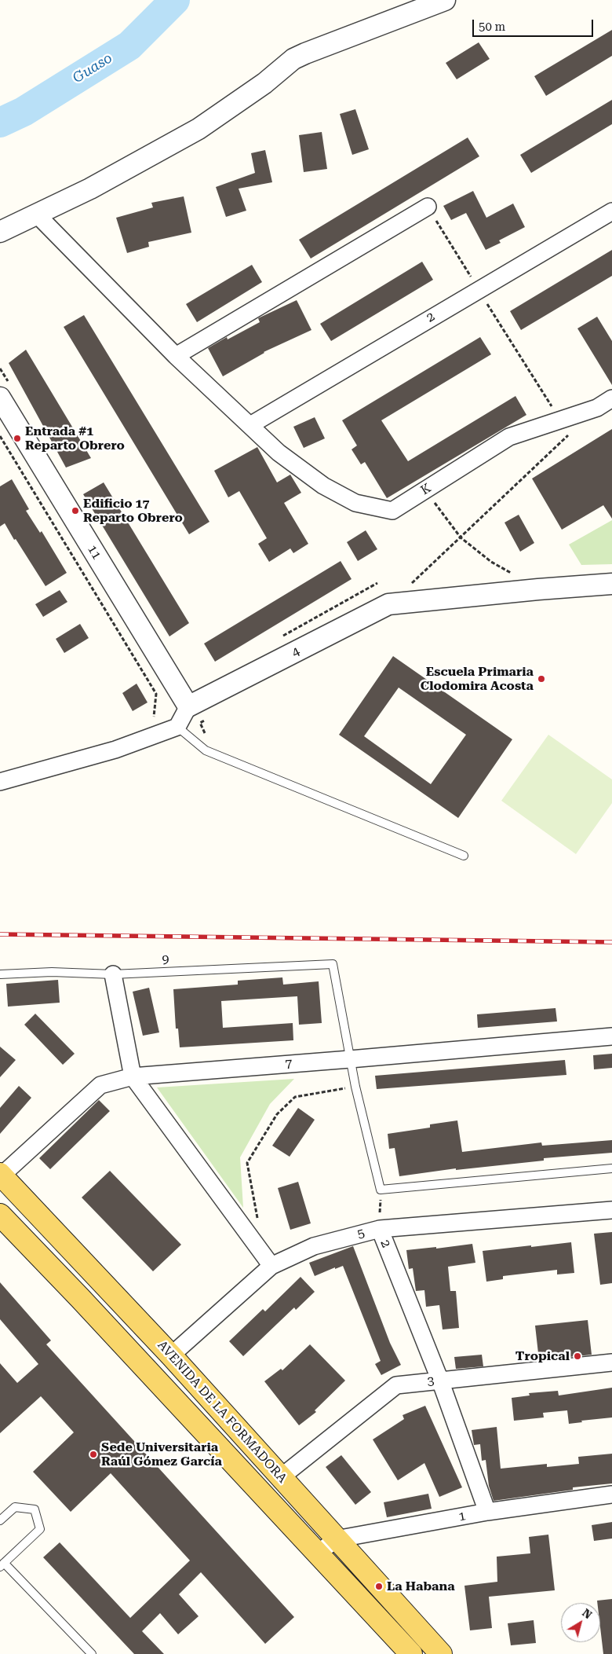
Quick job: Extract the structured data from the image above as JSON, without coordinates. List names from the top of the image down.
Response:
{
  "streets": {
    "main road": ["AVENIDA DE LA FORMADORA"],
    "street": [
      "2",
      "K",
      "11",
      "4",
      "7",
      "5",
      "3",
      "1"
    ],
    "lane": ["9"]
  },
  "crossings": [
    ["2", "K"],
    ["2", "5"],
    ["2", "3"],
    ["2", "1"],
    ["11", "4"],
    ["9", "7"],
    ["7", "AVENIDA DE LA FORMADORA"],
    ["5", "AVENIDA DE LA FORMADORA"],
    ["3", "AVENIDA DE LA FORMADORA"],
    ["AVENIDA DE LA FORMADORA", "1"]
  ],
  "water": ["Guaso"],
  "places": [
    "Entrada #1 Reparto Obrero",
    "Edificio 17 Reparto Obrero",
    "Escuela Primaria Clodomira Acosta",
    "Tropical",
    "Sede Universitaria Raúl Gómez García",
    "La Habana"
  ],
  "scale_bar": "50 m",
  "north": "top right"
}
